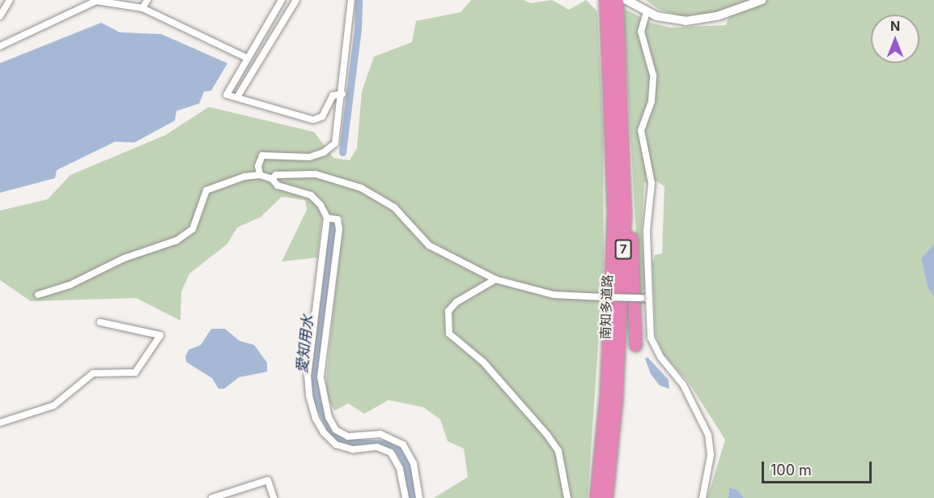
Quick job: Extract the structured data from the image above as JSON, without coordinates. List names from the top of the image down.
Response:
{
  "streets": {
    "highway": ["7", "南知多道路"]
  },
  "water": ["愛知用水"],
  "scale_bar": "100 m",
  "north": "top"
}
